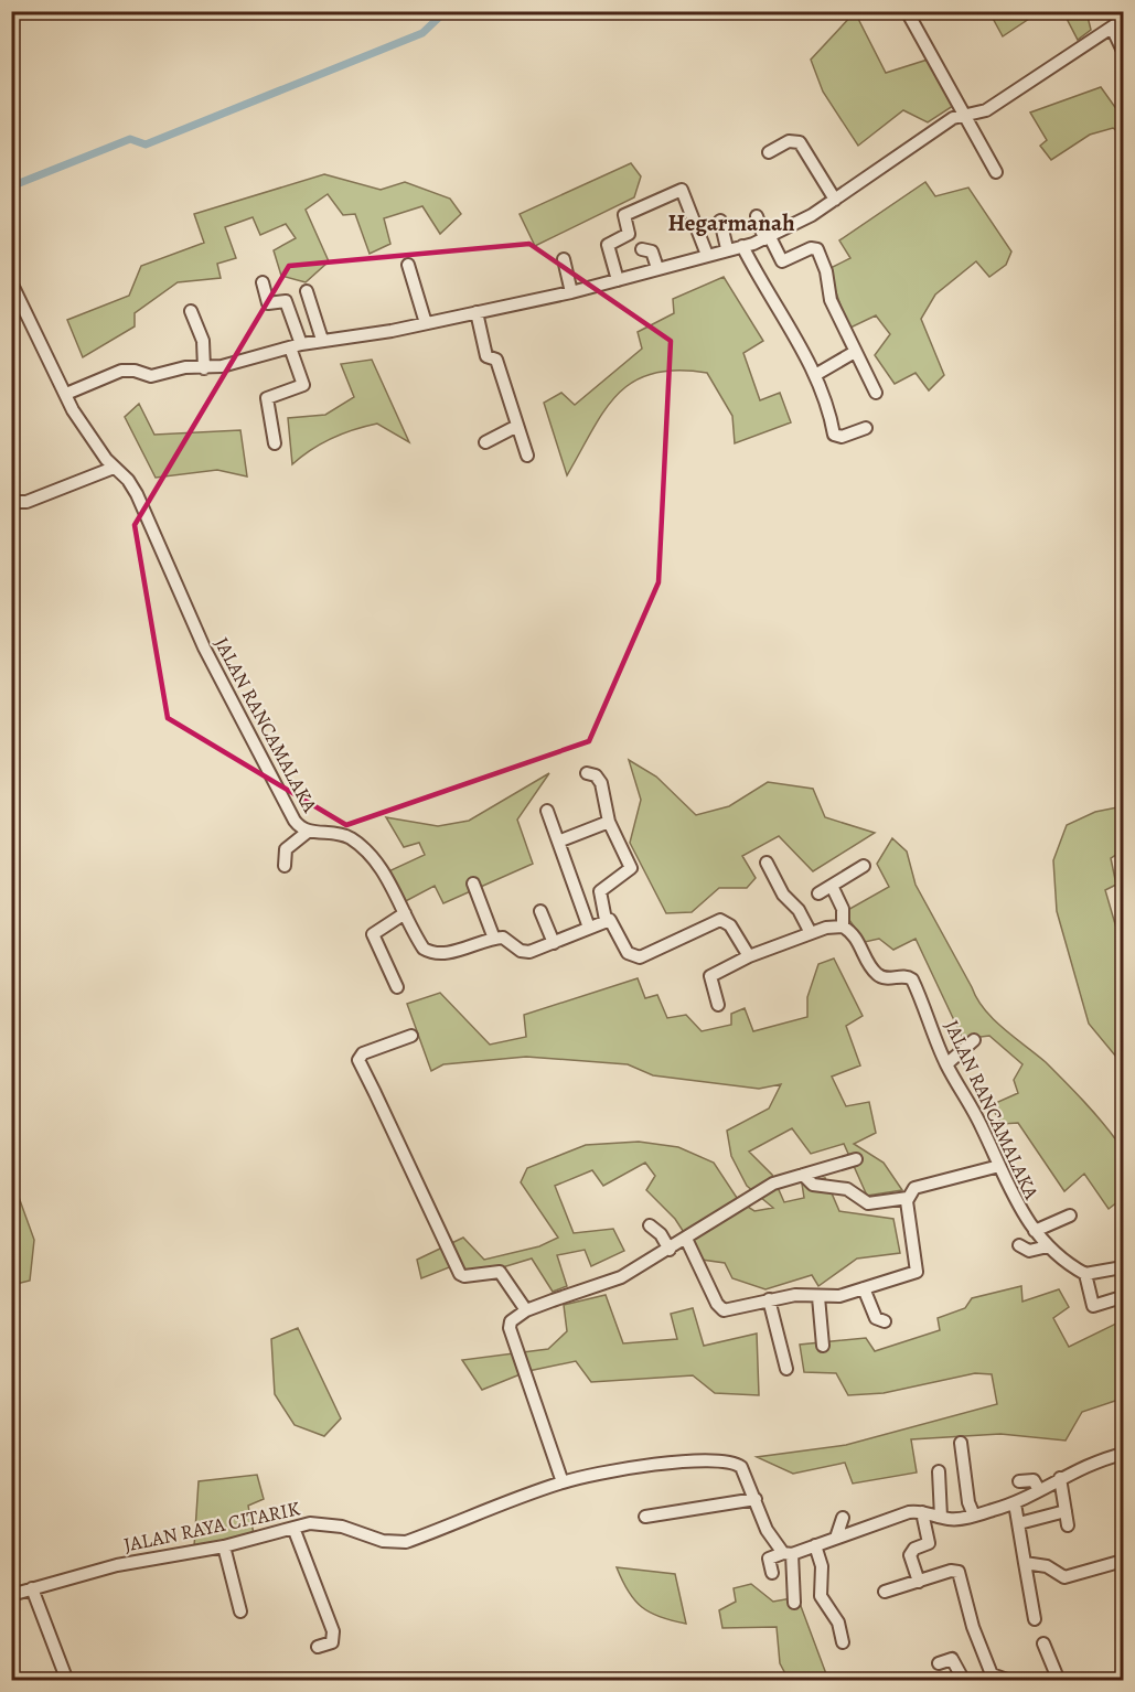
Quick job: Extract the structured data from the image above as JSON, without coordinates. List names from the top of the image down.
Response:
{
  "streets": {
    "street": ["JALAN RANCAMALAKA", "JALAN RAYA CITARIK"]
  },
  "districts": ["Hegarmanah"]
}
